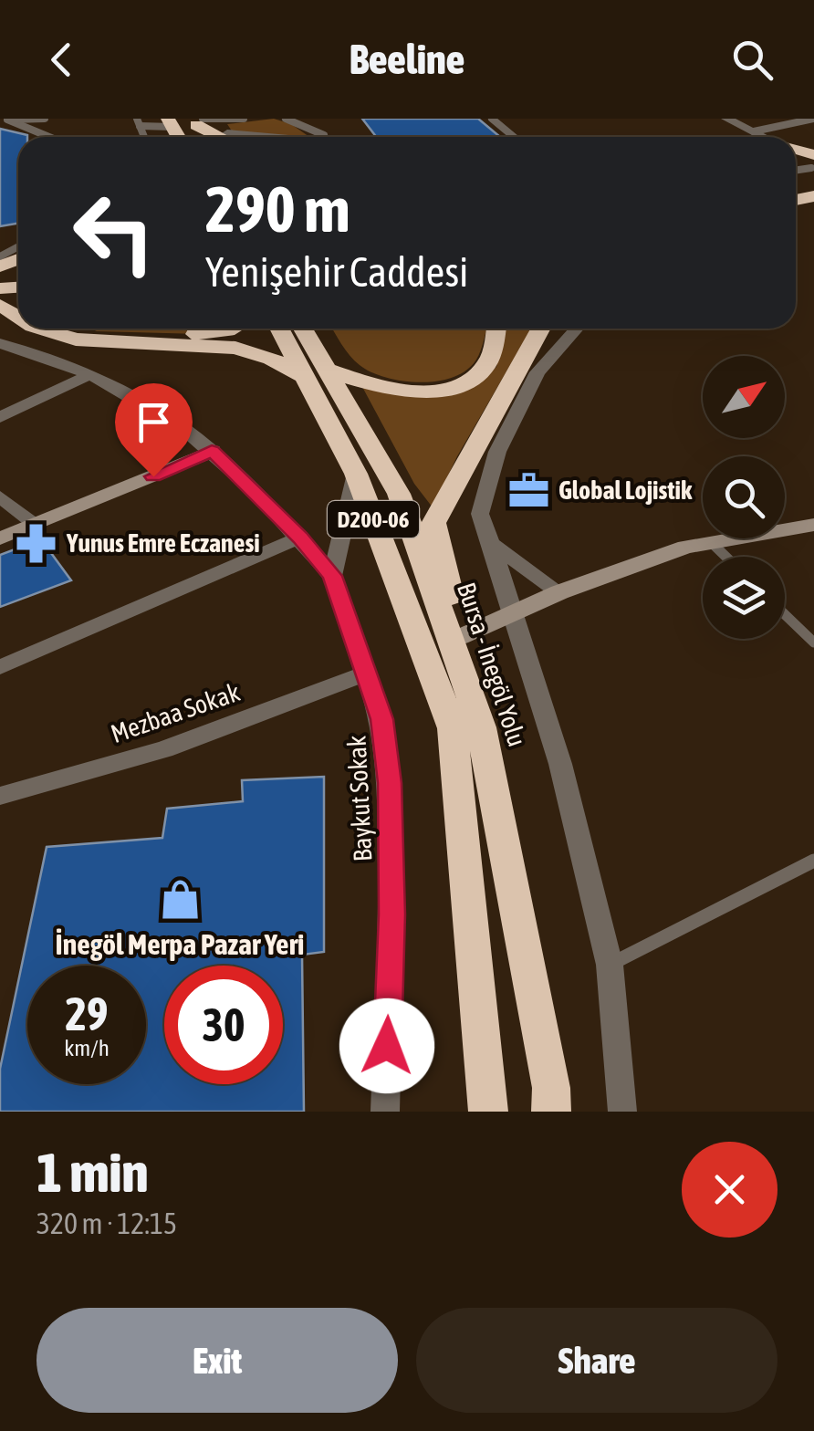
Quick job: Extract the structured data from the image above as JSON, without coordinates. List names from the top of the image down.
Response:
{
  "streets": {
    "highway": ["D200-06", "Bursa - İnegöl Yolu"],
    "street": ["Mezbaa Sokak", "Baykut Sokak"]
  },
  "crossings": [
    ["Mezbaa Sokak", "Baykut Sokak"]
  ],
  "places": {
    "office": ["Global Lojistik"],
    "pharmacy": ["Yunus Emre Eczanesi"],
    "shop": ["İnegöl Merpa Pazar Yeri"]
  },
  "north": "top right",
  "page": {
    "header": "Beeline",
    "turn": ["290 m", "Yenişehir Caddesi"],
    "speed": "29 km/h",
    "limit": "30",
    "heading": ["1 min", "320 m · 12:15"],
    "buttons": ["Exit", "Share"]
  }
}
